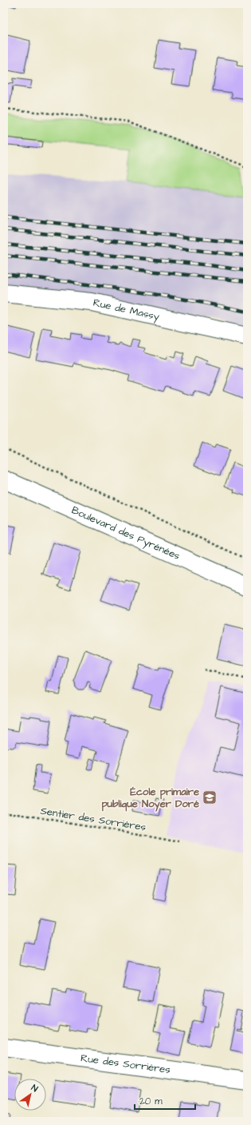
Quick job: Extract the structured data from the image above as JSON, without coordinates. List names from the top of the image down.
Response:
{
  "streets": {
    "street": ["Rue de Massy", "Boulevard des Pyrénées", "Rue des Sorrières"],
    "path": ["Sentier des Sorrières"]
  },
  "places": {
    "school or university": ["École primaire publique Noyer Doré"]
  },
  "scale_bar": "20 m",
  "north": "top right"
}
